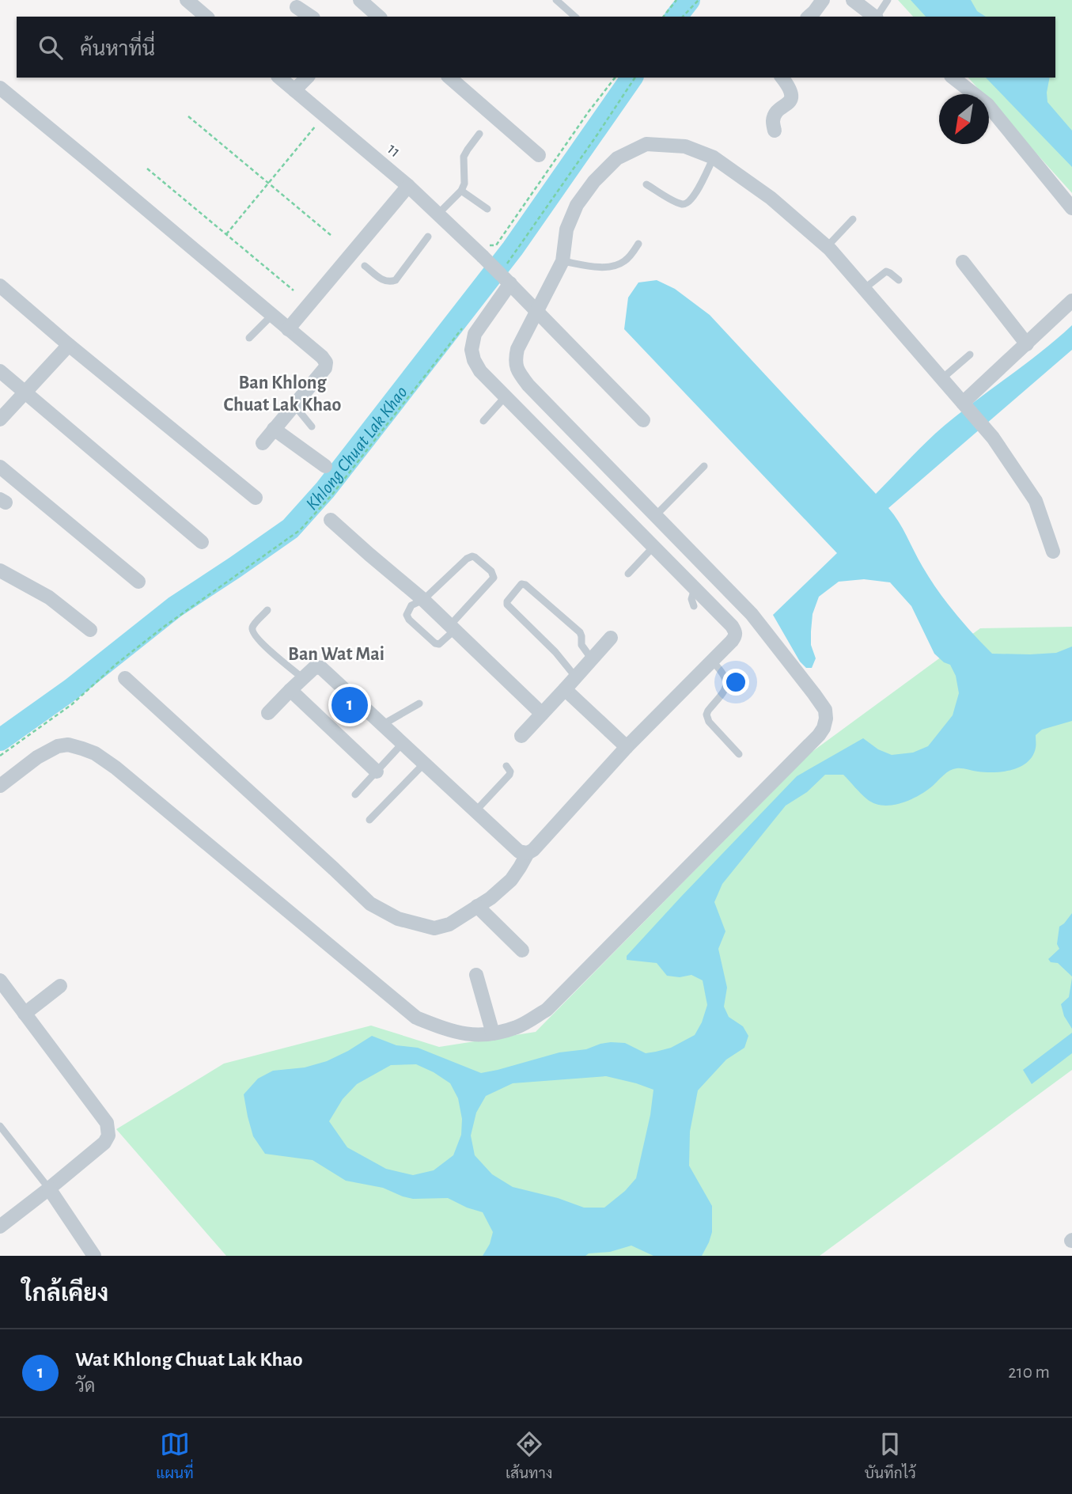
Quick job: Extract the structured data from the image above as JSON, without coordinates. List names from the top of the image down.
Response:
{
  "streets": {
    "street": ["11"]
  },
  "districts": ["Ban Khlong Chuat Lak Khao", "Ban Wat Mai"],
  "water": ["Khlong Chuat Lak Khao"],
  "north": "bottom left",
  "page": {
    "search": "ค้นหาที่นี่",
    "pins": "1",
    "heading": "ใกล้เคียง",
    "list": [
      {
        "mark": "1",
        "name": "Wat Khlong Chuat Lak Khao",
        "note": "วัด",
        "value": "210 m"
      }
    ],
    "nav": ["แผนที่", "เส้นทาง", "บันทึกไว้"]
  }
}
